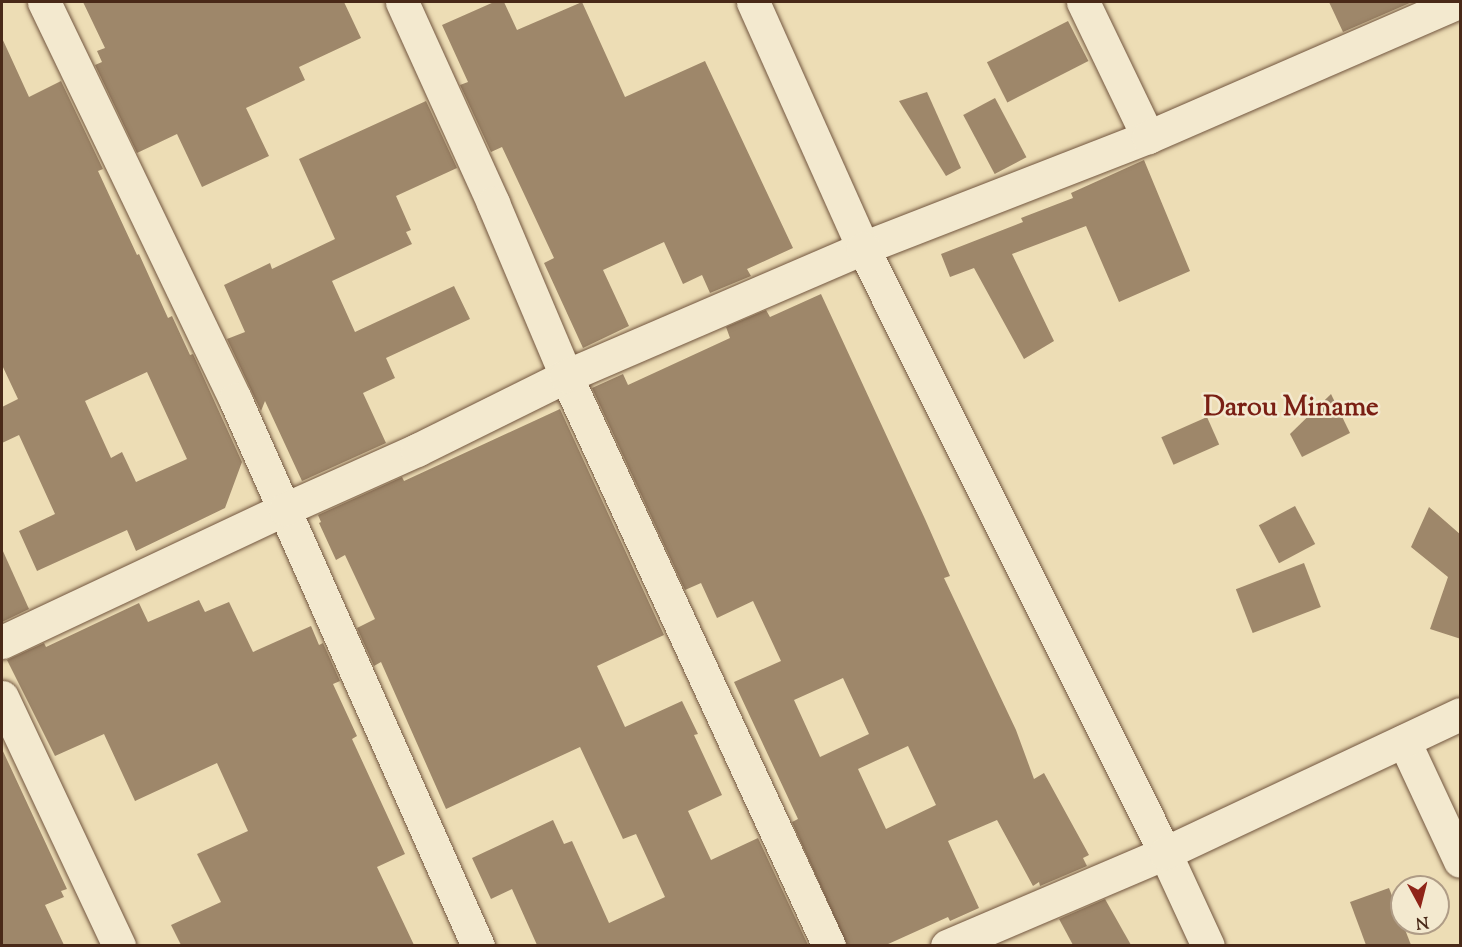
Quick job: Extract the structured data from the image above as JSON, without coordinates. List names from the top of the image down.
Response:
{
  "districts": ["Darou Miname"],
  "north": "bottom"
}
